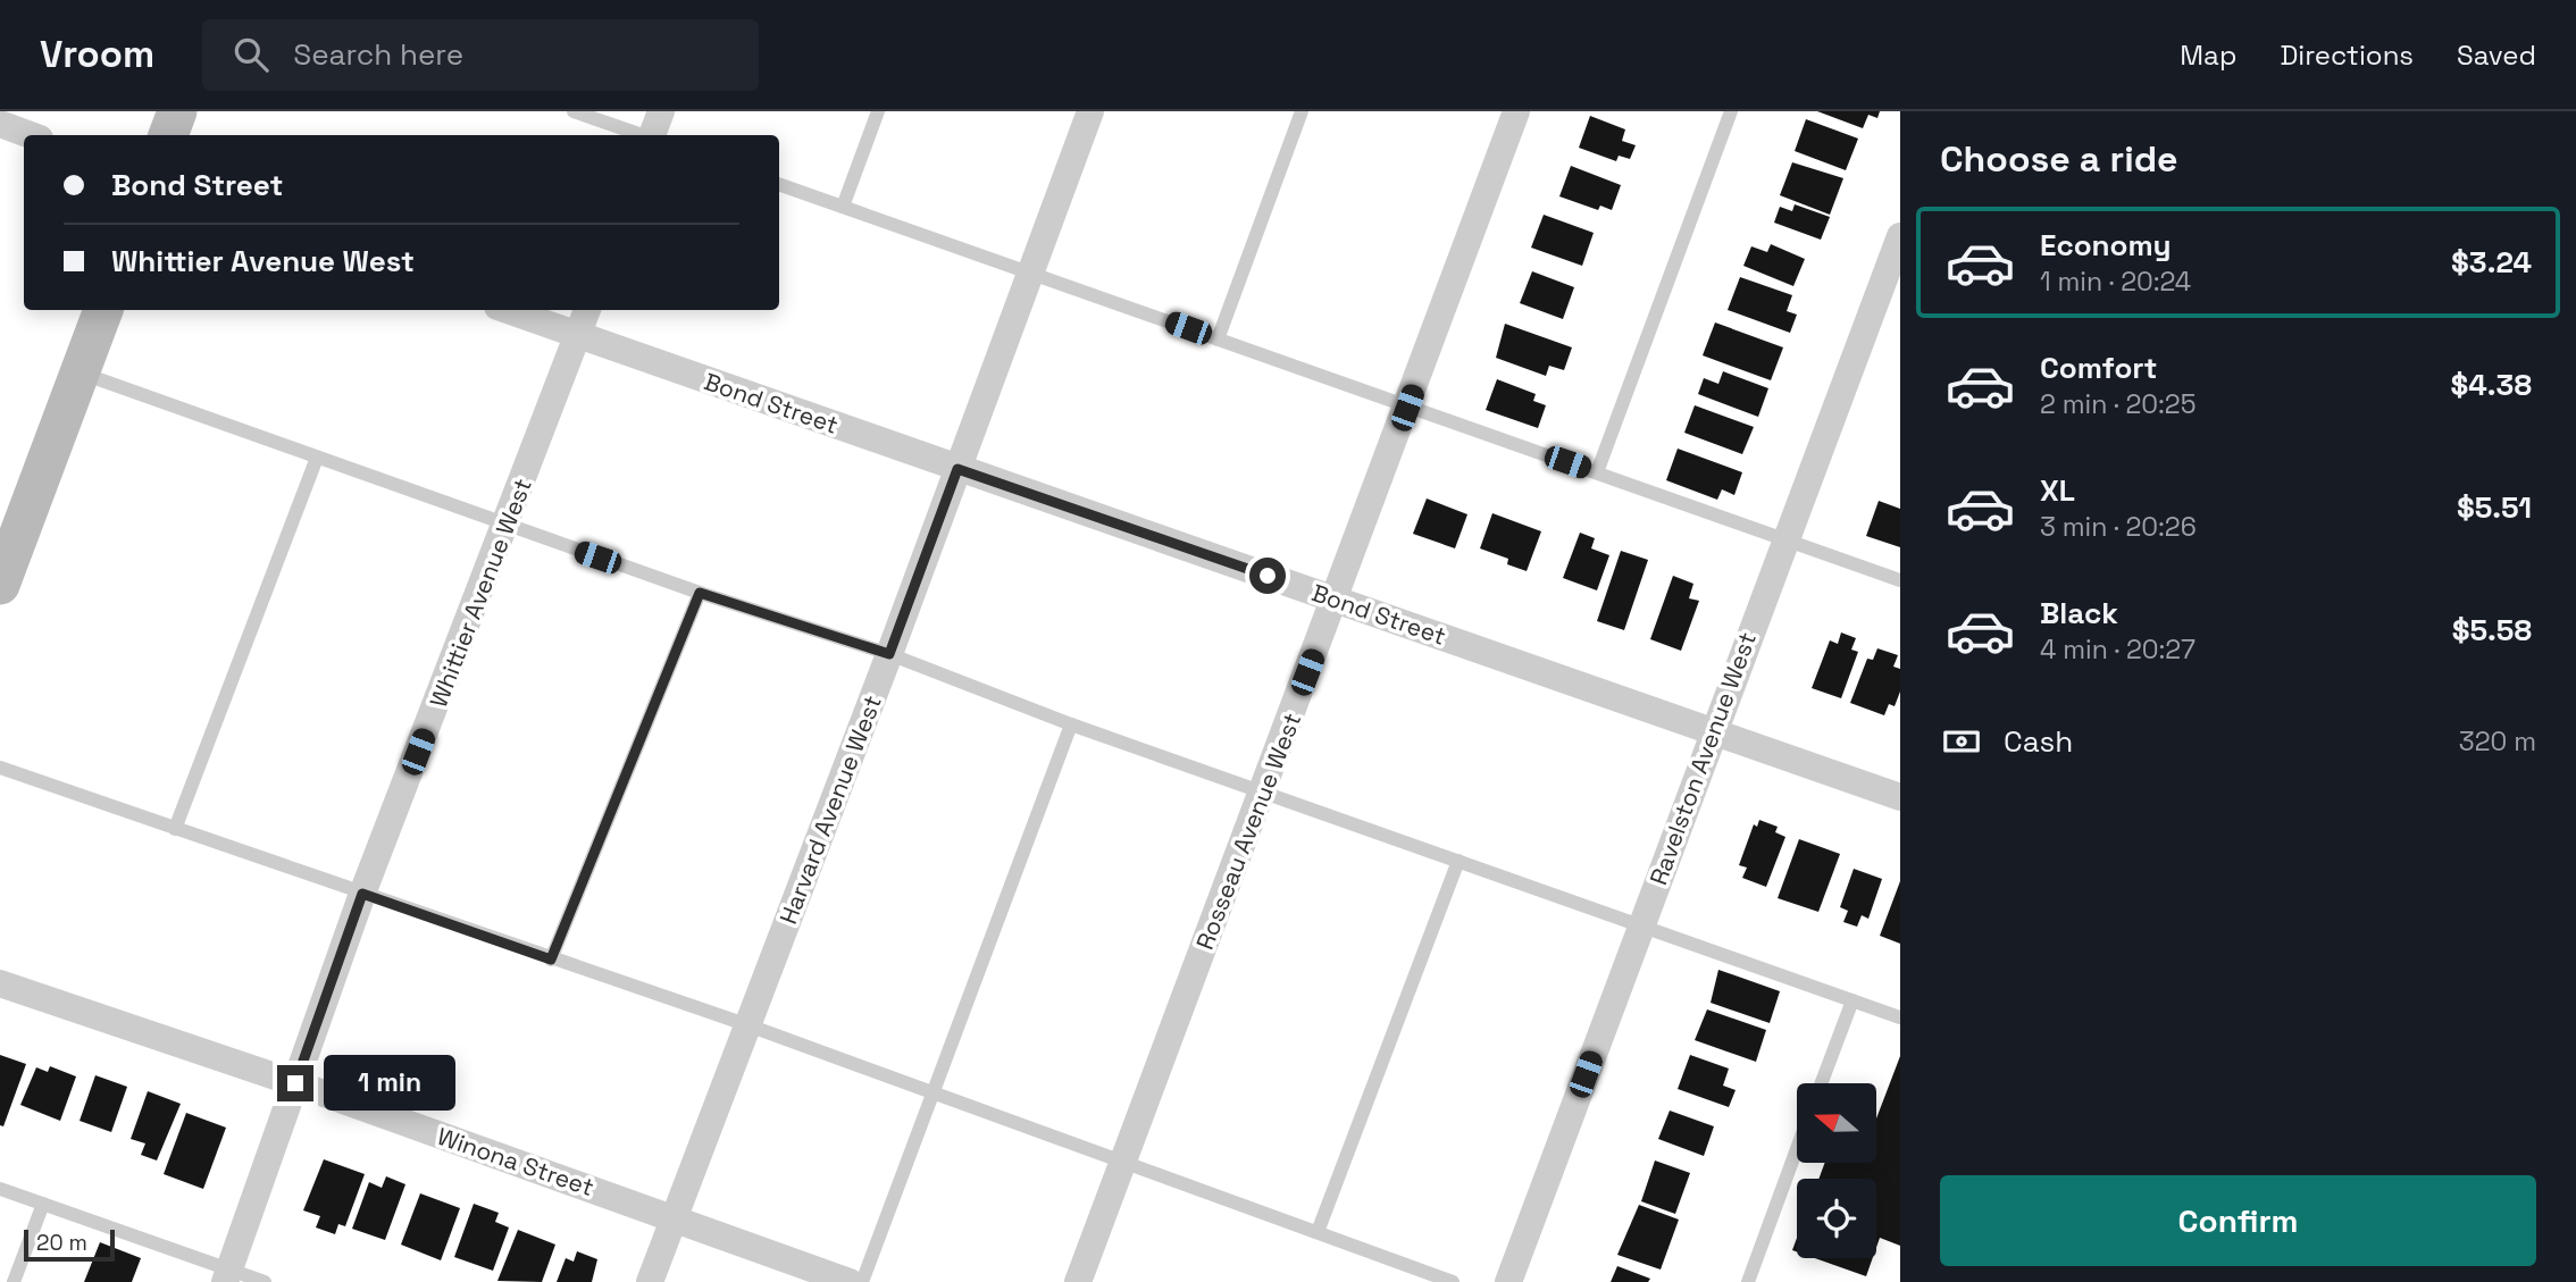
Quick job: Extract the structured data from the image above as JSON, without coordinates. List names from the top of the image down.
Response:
{
  "streets": {
    "street": [
      "Bond Street",
      "Whittier Avenue West",
      "Ravelston Avenue West",
      "Harvard Avenue West",
      "Rosseau Avenue West",
      "Winona Street"
    ]
  },
  "crossings": [
    ["Bond Street", "Whittier Avenue West"],
    ["Bond Street", "Ravelston Avenue West"],
    ["Bond Street", "Harvard Avenue West"],
    ["Bond Street", "Rosseau Avenue West"],
    ["Whittier Avenue West", "Winona Street"],
    ["Harvard Avenue West", "Winona Street"]
  ],
  "scale_bar": "20 m",
  "north": "left",
  "page": {
    "header": "Vroom",
    "search": "Search here",
    "nav": ["Map", "Directions", "Saved"],
    "heading": "Choose a ride",
    "banner": ["Bond Street", "Whittier Avenue West"],
    "list": [
      {
        "name": "Economy",
        "note": "1 min · 20:24",
        "value": "$3.24"
      },
      {
        "name": "Comfort",
        "note": "2 min · 20:25",
        "value": "$4.38"
      },
      {
        "name": "XL",
        "note": "3 min · 20:26",
        "value": "$5.51"
      },
      {
        "name": "Black",
        "note": "4 min · 20:27",
        "value": "$5.58"
      }
    ],
    "pay": ["Cash", "320 m"],
    "bubble": "1 min",
    "buttons": "Confirm",
    "scale": "20 m"
  }
}
